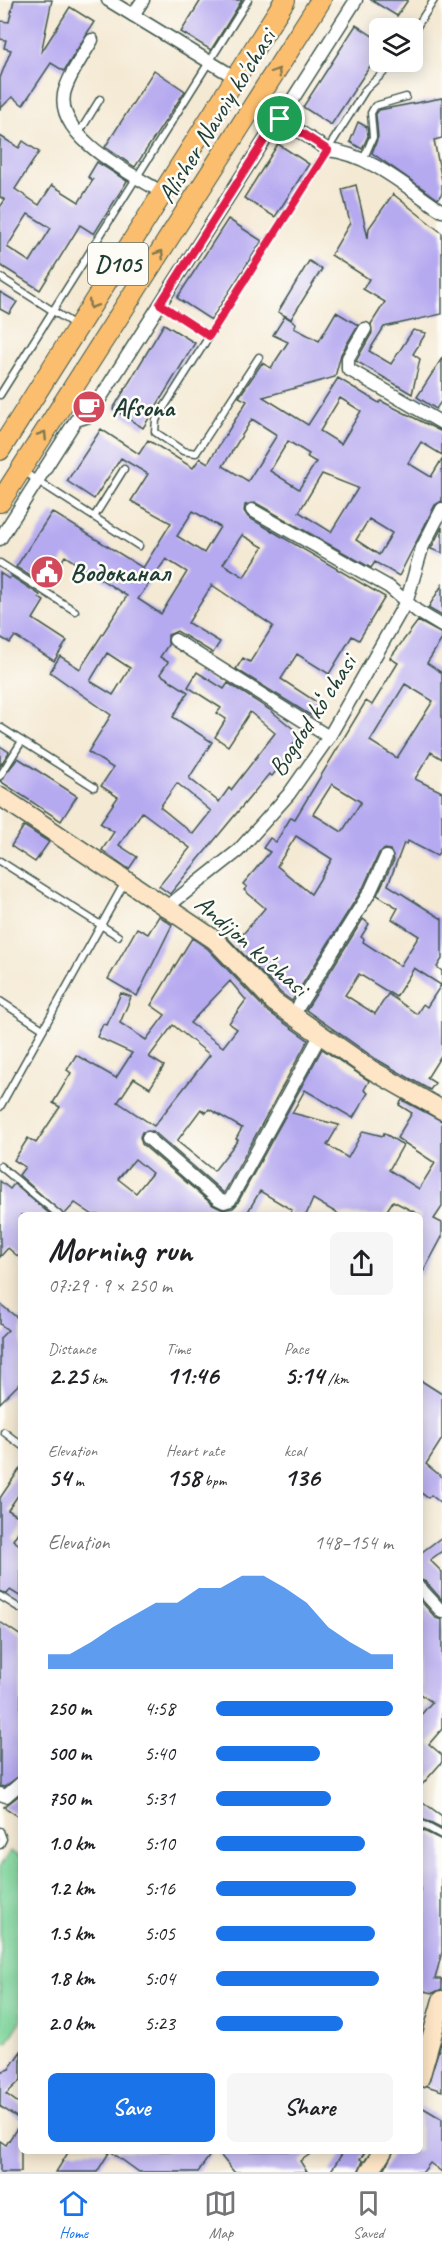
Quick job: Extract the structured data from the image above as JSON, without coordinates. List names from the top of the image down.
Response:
{
  "streets": {
    "main road": ["Alisher Navoiy ko'chasi", "D105"],
    "street": ["Bogdod koʻchasi", "Andijon ko'chasi"]
  },
  "crossings": [
    ["Bogdod koʻchasi", "Andijon ko'chasi"]
  ],
  "places": {
    "cafe": ["Afsona"],
    "public building": ["Водоканал"]
  },
  "page": {
    "heading": ["Morning run", "07:29 · 9 × 250 m"],
    "stats": [
      ["Distance", "2.25 km"],
      ["Time", "11:46"],
      ["Pace", "5:14 /km"],
      ["Elevation", "54 m"],
      ["Heart rate", "158 bpm"],
      ["kcal", "136"]
    ],
    "chart": ["Elevation", "148–154 m"],
    "list": [
      {
        "name": "250 m",
        "note": "4:58"
      },
      {
        "name": "500 m",
        "note": "5:40"
      },
      {
        "name": "750 m",
        "note": "5:31"
      },
      {
        "name": "1.0 km",
        "note": "5:10"
      },
      {
        "name": "1.2 km",
        "note": "5:16"
      },
      {
        "name": "1.5 km",
        "note": "5:05"
      },
      {
        "name": "1.8 km",
        "note": "5:04"
      },
      {
        "name": "2.0 km",
        "note": "5:23"
      }
    ],
    "buttons": ["Save", "Share"],
    "tabs": ["Home", "Map", "Saved"]
  }
}
